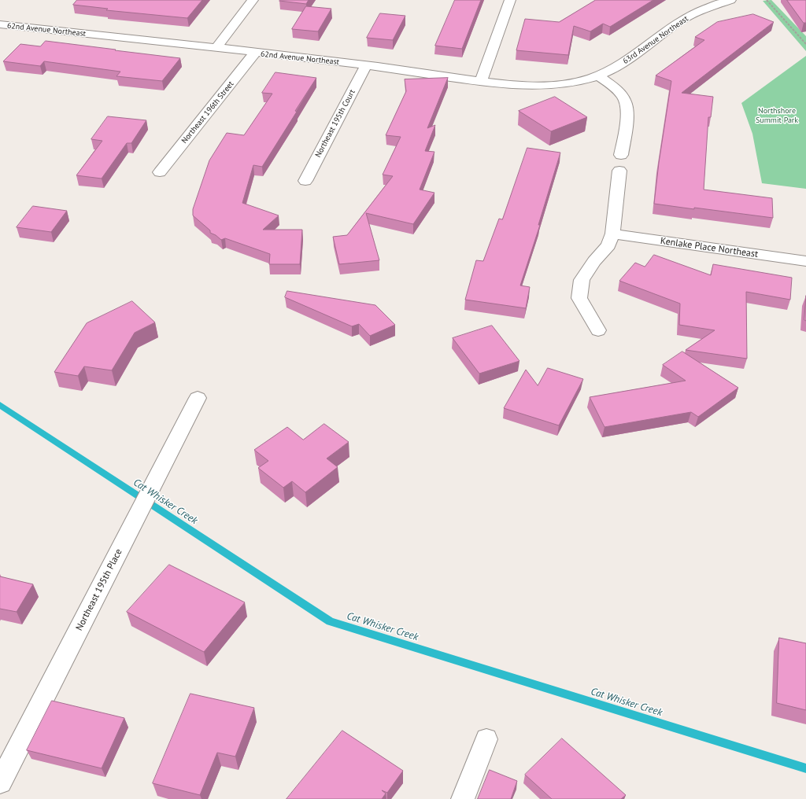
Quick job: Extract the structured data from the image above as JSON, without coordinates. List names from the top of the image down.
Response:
{
  "streets": {
    "street": [
      "62nd Avenue Northeast",
      "63rd Avenue Northeast",
      "Northeast 196th Street",
      "Northeast 195th Court",
      "Kenlake Place Northeast",
      "Northeast 195th Place"
    ]
  },
  "crossings": [
    ["62nd Avenue Northeast", "63rd Avenue Northeast"],
    ["62nd Avenue Northeast", "Northeast 196th Street"],
    ["62nd Avenue Northeast", "Northeast 195th Court"]
  ],
  "water": ["Cat Whisker Creek"],
  "parks": ["Northshore Summit Park"]
}
